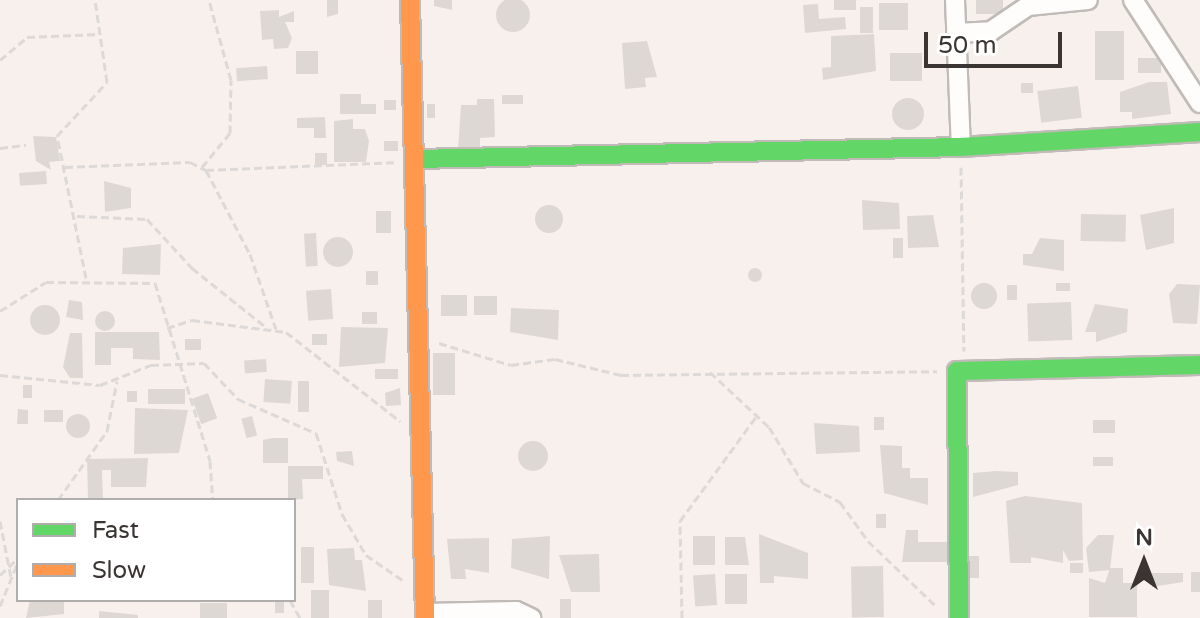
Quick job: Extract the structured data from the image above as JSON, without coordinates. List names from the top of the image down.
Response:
{
  "legend": ["Fast", "Slow"],
  "scale_bar": "50 m",
  "north": "top"
}
